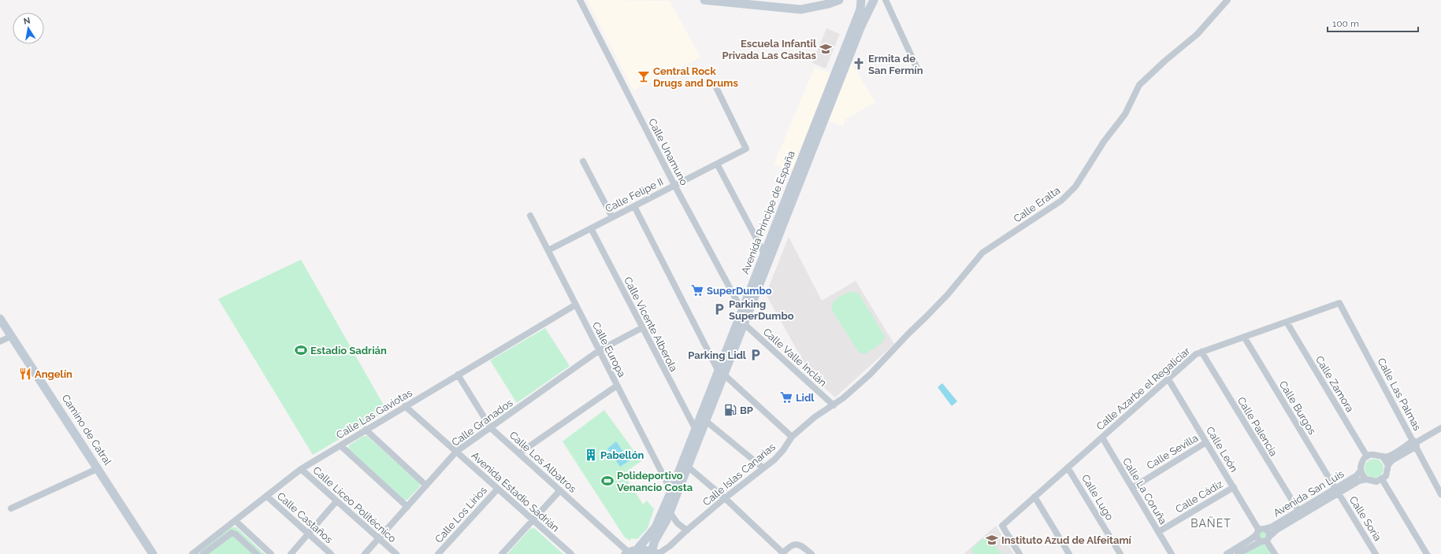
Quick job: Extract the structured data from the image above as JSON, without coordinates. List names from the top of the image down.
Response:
{
  "streets": {
    "main road": ["Avenida Príncipe de España", "Camino de Catral"],
    "street": [
      "Calle Unamuno",
      "Calle Felipe II",
      "Calle Eralta",
      "Calle Vicente Alberola",
      "Calle Europa",
      "Calle Valle Inclán",
      "Calle Zamora",
      "Calle Azarbe el Regaliciar",
      "Calle Las Palmas",
      "Calle Burgos",
      "Calle Las Gaviotas",
      "Calle Granados",
      "Calle Palencia",
      "Calle León",
      "Calle Sevilla",
      "Calle Los Albatros",
      "Calle Islas Canarias",
      "Calle La Coruña",
      "Avenida Estadio Sadrián",
      "Avenida San Luis",
      "Calle Cádiz",
      "Calle Lugo",
      "Calle Liceo Politécnico",
      "Calle Los Lirios",
      "Calle Castaños",
      "Calle Soria"
    ]
  },
  "crossings": [
    ["Calle Unamuno", "Calle Felipe II"],
    ["Calle Unamuno", "Avenida Príncipe de España"],
    ["Calle Felipe II", "Calle Vicente Alberola"],
    ["Calle Felipe II", "Calle Europa"],
    ["Calle Eralta", "Calle Valle Inclán"],
    ["Calle Eralta", "Calle Islas Canarias"],
    ["Avenida Príncipe de España", "Calle Vicente Alberola"],
    ["Avenida Príncipe de España", "Calle Europa"],
    ["Avenida Príncipe de España", "Calle Valle Inclán"],
    ["Avenida Príncipe de España", "Calle Los Albatros"],
    ["Avenida Príncipe de España", "Calle Islas Canarias"],
    ["Calle Vicente Alberola", "Calle Granados"],
    ["Calle Europa", "Calle Las Gaviotas"],
    ["Calle Europa", "Calle Granados"],
    ["Calle Valle Inclán", "Calle Islas Canarias"],
    ["Calle Zamora", "Calle Azarbe el Regaliciar"],
    ["Calle Zamora", "Avenida San Luis"],
    ["Calle Azarbe el Regaliciar", "Calle Las Palmas"],
    ["Calle Azarbe el Regaliciar", "Calle Burgos"],
    ["Calle Azarbe el Regaliciar", "Calle Palencia"],
    ["Calle Azarbe el Regaliciar", "Calle León"],
    ["Calle Azarbe el Regaliciar", "Calle La Coruña"],
    ["Calle Azarbe el Regaliciar", "Calle Lugo"],
    ["Calle Burgos", "Avenida San Luis"],
    ["Calle Burgos", "Calle Soria"],
    ["Calle Las Gaviotas", "Calle Los Albatros"],
    ["Calle Las Gaviotas", "Avenida Estadio Sadrián"],
    ["Calle Las Gaviotas", "Calle Liceo Politécnico"],
    ["Calle Las Gaviotas", "Calle Castaños"],
    ["Calle Granados", "Calle Los Albatros"],
    ["Calle Granados", "Avenida Estadio Sadrián"],
    ["Calle Granados", "Calle Liceo Politécnico"],
    ["Calle Palencia", "Avenida San Luis"],
    ["Calle León", "Calle Sevilla"],
    ["Calle León", "Avenida San Luis"],
    ["Calle León", "Calle Cádiz"],
    ["Calle Sevilla", "Calle La Coruña"],
    ["Calle La Coruña", "Calle Cádiz"],
    ["Avenida Estadio Sadrián", "Calle Los Lirios"],
    ["Avenida San Luis", "Calle Soria"]
  ],
  "districts": ["BAÑET"],
  "places": {
    "school or university": ["Escuela Infantil Privada Las Casitas", "Instituto Azud de Alfeitamí"],
    "church": ["Ermita de San Fermín"],
    "bar": ["Central Rock Drugs and Drums"],
    "supermarket": ["SuperDumbo", "Lidl"],
    "parking": ["Parking SuperDumbo", "Parking Lidl"],
    "sports": ["Estadio Sadrián", "Polideportivo Venancio Costa"],
    "restaurant": ["Angelín"],
    "fuel station": ["BP"],
    "building": ["Pabellón"]
  },
  "scale_bar": "100 m",
  "north": "top"
}
